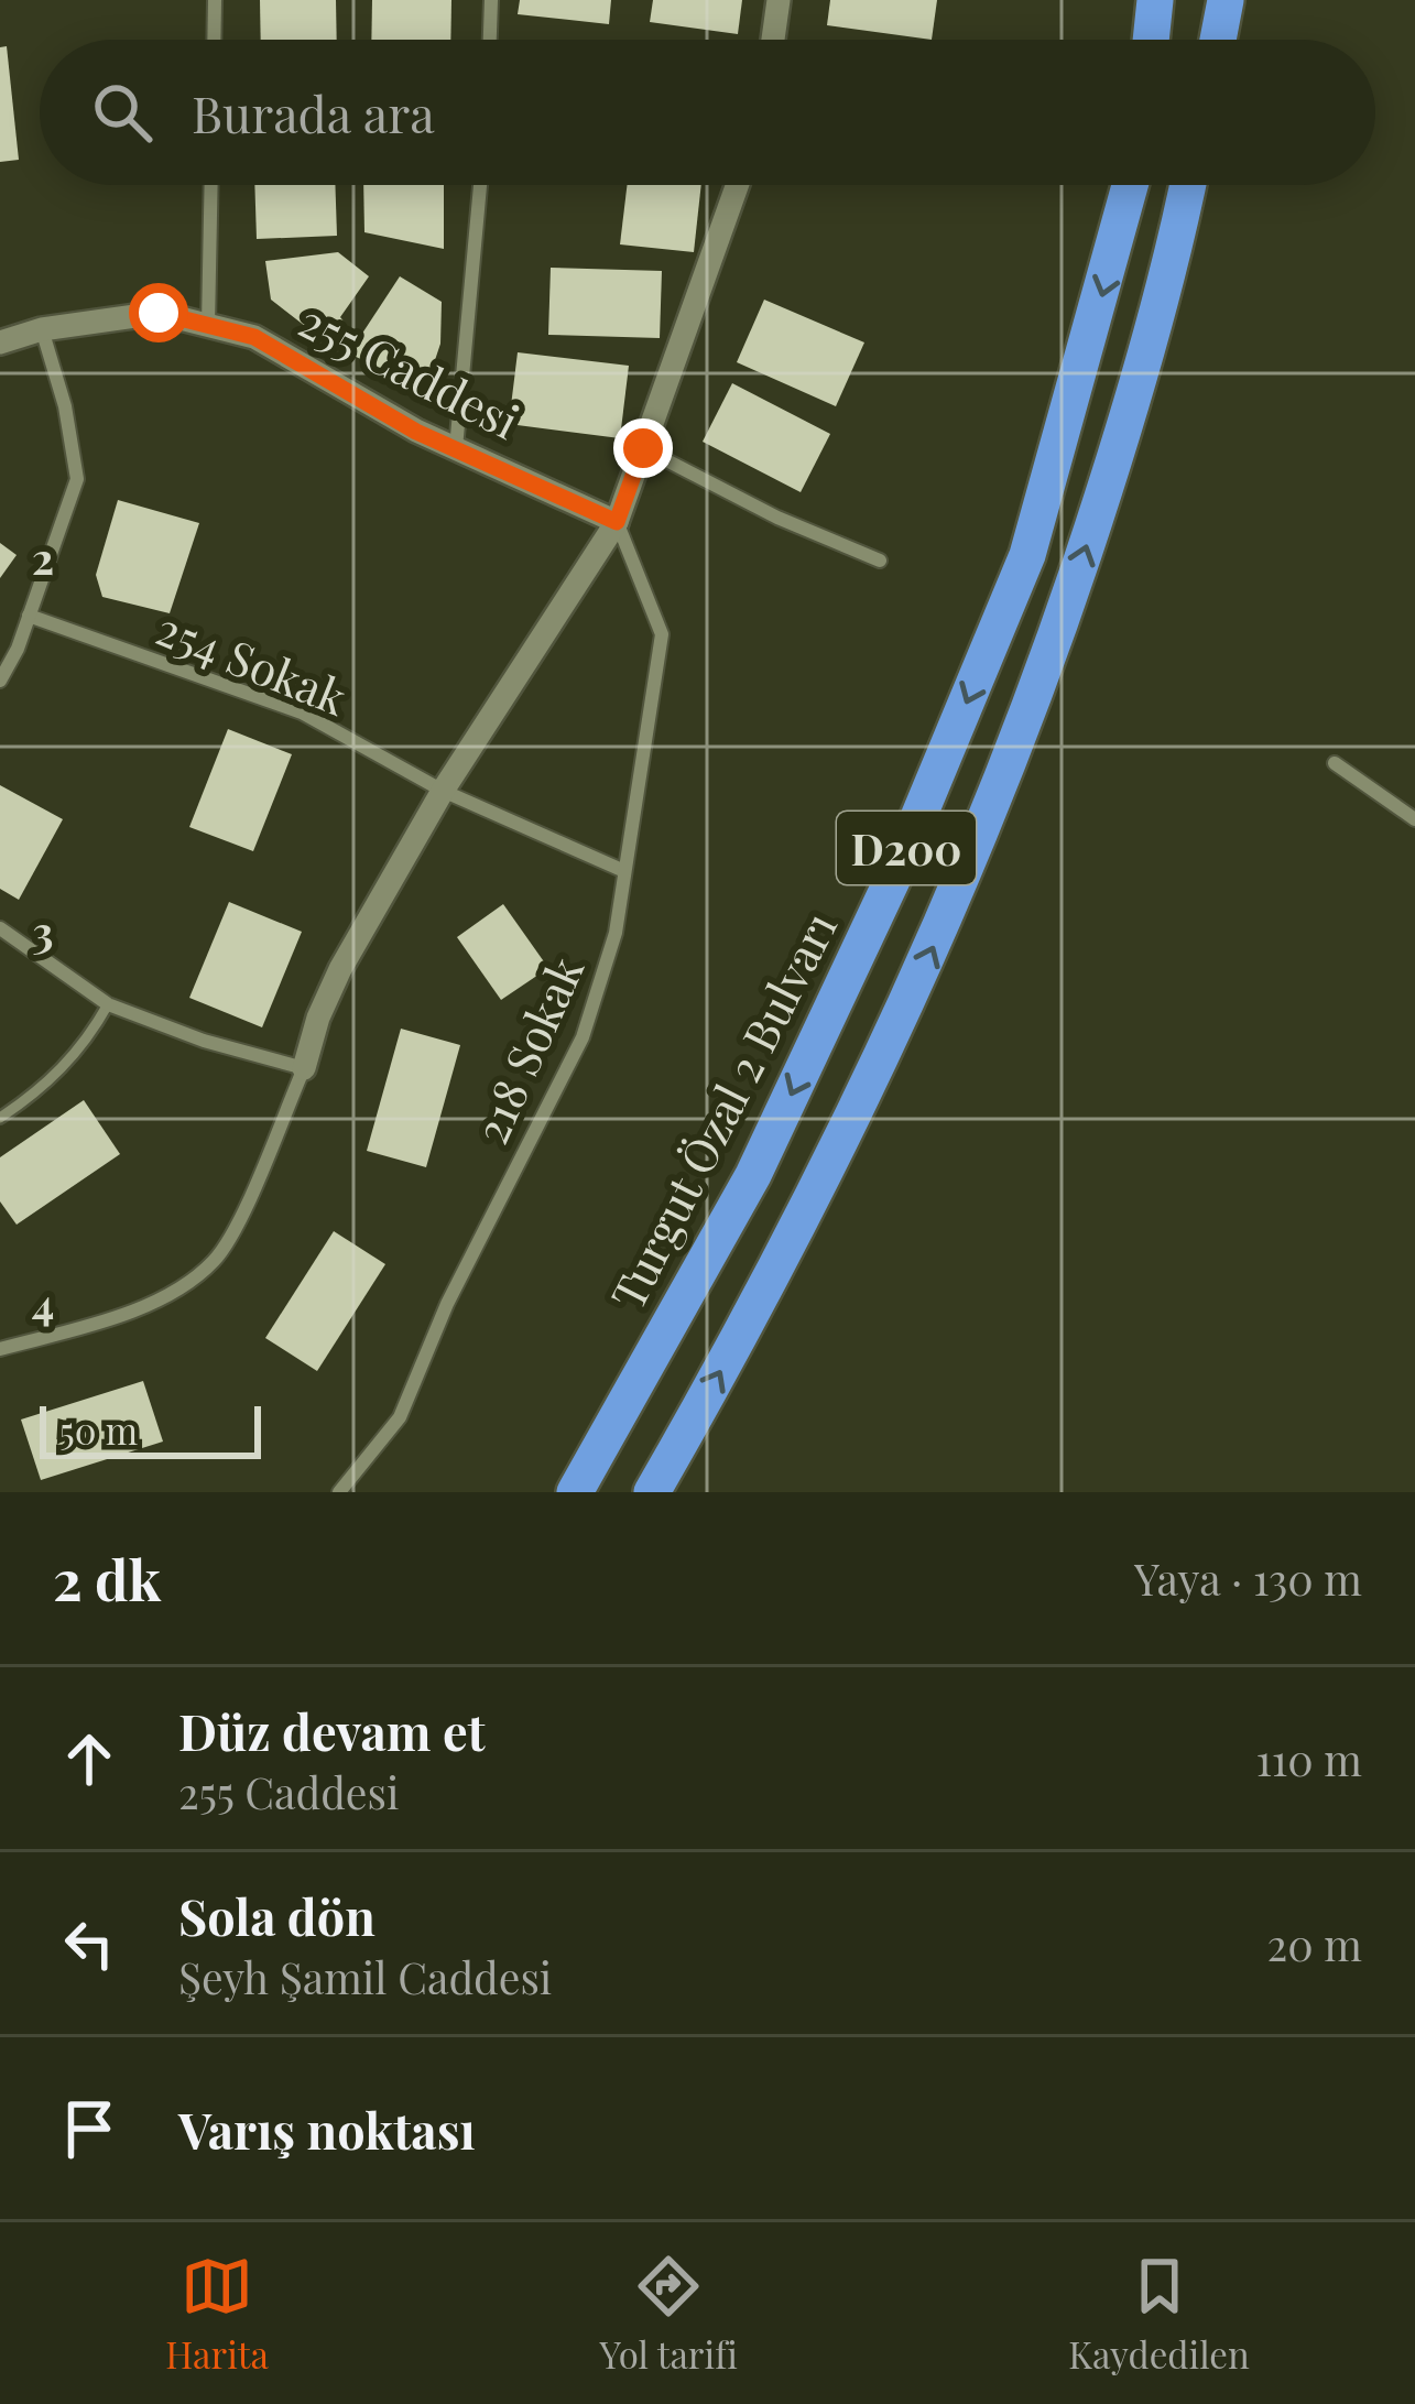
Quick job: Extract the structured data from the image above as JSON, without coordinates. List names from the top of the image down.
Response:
{
  "streets": {
    "highway": ["D200", "Turgut Özal 2 Bulvarı"],
    "street": ["255 Caddesi", "254 Sokak", "218 Sokak"]
  },
  "crossings": [
    ["255 Caddesi", "218 Sokak"],
    ["254 Sokak", "218 Sokak"]
  ],
  "scale_bar": "50 m",
  "page": {
    "search": "Burada ara",
    "scale": "50 m",
    "heading": ["2 dk", "Yaya · 130 m"],
    "list": [
      ["Düz devam et", "255 Caddesi", "110 m"],
      ["Sola dön", "Şeyh Şamil Caddesi", "20 m"],
      "Varış noktası"
    ],
    "nav": ["Harita", "Yol tarifi", "Kaydedilen"]
  },
  "grid": {
    "rows": ["2", "3", "4"]
  }
}
